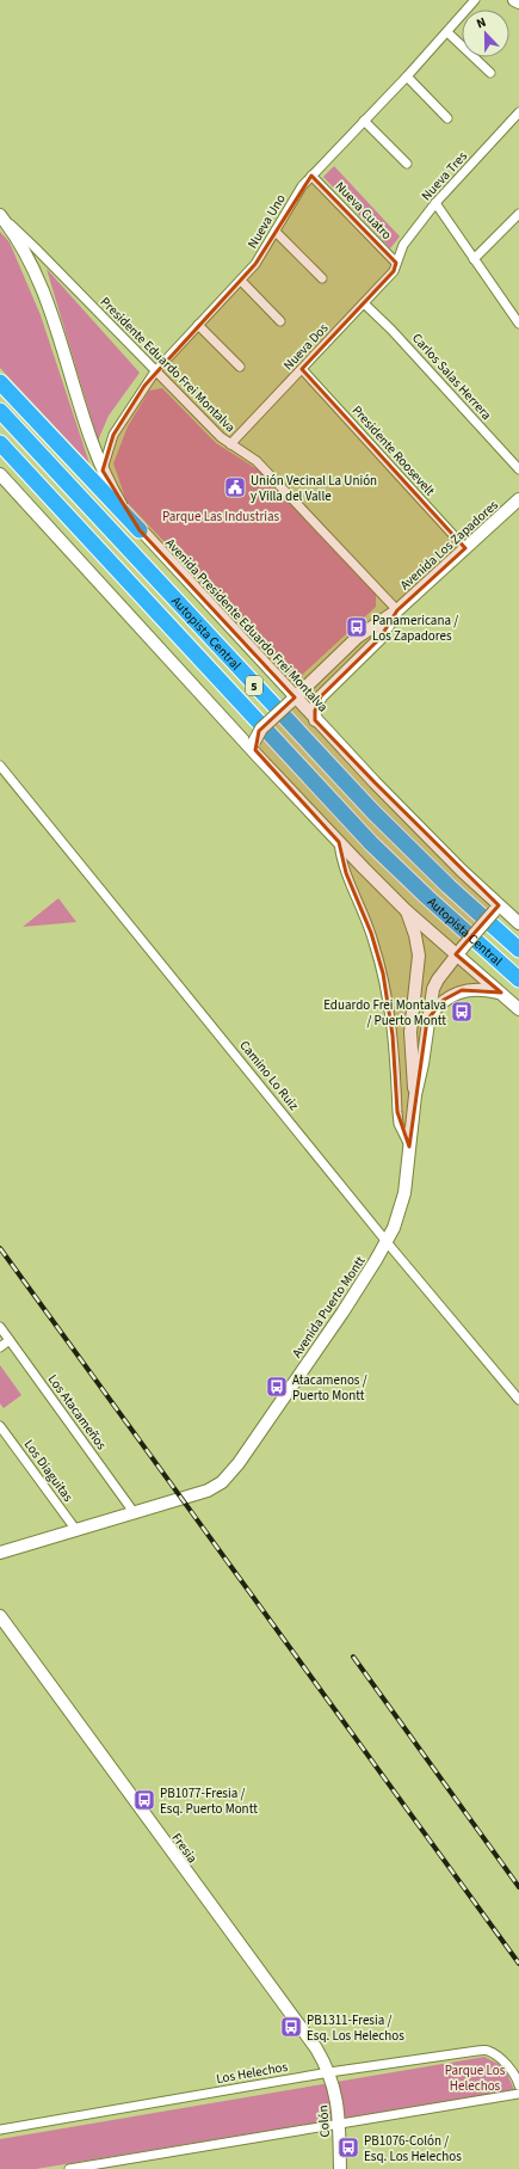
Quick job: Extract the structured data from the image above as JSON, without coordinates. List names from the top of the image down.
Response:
{
  "streets": {
    "highway": ["Autopista Central", "5"],
    "main road": [
      "Avenida Los Zapadores",
      "Avenida Presidente Eduardo Frei Montalva",
      "Avenida Puerto Montt",
      "Fresia",
      "Colón"
    ],
    "street": [
      "Nueva Tres",
      "Nueva Cuatro",
      "Nueva Uno",
      "Nueva Dos",
      "Presidente Eduardo Frei Montalva",
      "Carlos Salas Herrera",
      "Presidente Roosevelt",
      "Camino Lo Ruiz",
      "Los Atacameños",
      "Los Diaguitas",
      "Los Helechos"
    ]
  },
  "crossings": [
    ["Nueva Tres", "Nueva Cuatro"],
    ["Nueva Tres", "Nueva Dos"],
    ["Nueva Cuatro", "Nueva Uno"],
    ["Nueva Cuatro", "Nueva Dos"],
    ["Nueva Uno", "Presidente Eduardo Frei Montalva"],
    ["Nueva Uno", "Avenida Presidente Eduardo Frei Montalva"],
    ["Nueva Dos", "Presidente Eduardo Frei Montalva"],
    ["Nueva Dos", "Carlos Salas Herrera"],
    ["Nueva Dos", "Presidente Roosevelt"],
    ["Presidente Eduardo Frei Montalva", "Avenida Los Zapadores"],
    ["Presidente Eduardo Frei Montalva", "Avenida Presidente Eduardo Frei Montalva"],
    ["Presidente Roosevelt", "Avenida Los Zapadores"],
    ["Avenida Los Zapadores", "Avenida Presidente Eduardo Frei Montalva"],
    ["Avenida Presidente Eduardo Frei Montalva", "Avenida Puerto Montt"],
    ["Camino Lo Ruiz", "Avenida Puerto Montt"],
    ["Avenida Puerto Montt", "Los Atacameños"],
    ["Avenida Puerto Montt", "Los Diaguitas"],
    ["Fresia", "Los Helechos"],
    ["Fresia", "Colón"],
    ["Los Helechos", "Colón"]
  ],
  "parks": ["Parque Las Industrias", "Parque Los Helechos"],
  "places": {
    "public building": ["Unión Vecinal La Unión y Villa del Valle"],
    "bus stop": [
      "Panamericana / Los Zapadores",
      "Eduardo Frei Montalva / Puerto Montt",
      "Atacamenos / Puerto Montt",
      "PB1077-Fresia / Esq. Puerto Montt",
      "PB1311-Fresia / Esq. Los Helechos",
      "PB1076-Colón / Esq. Los Helechos"
    ]
  },
  "north": "top"
}
